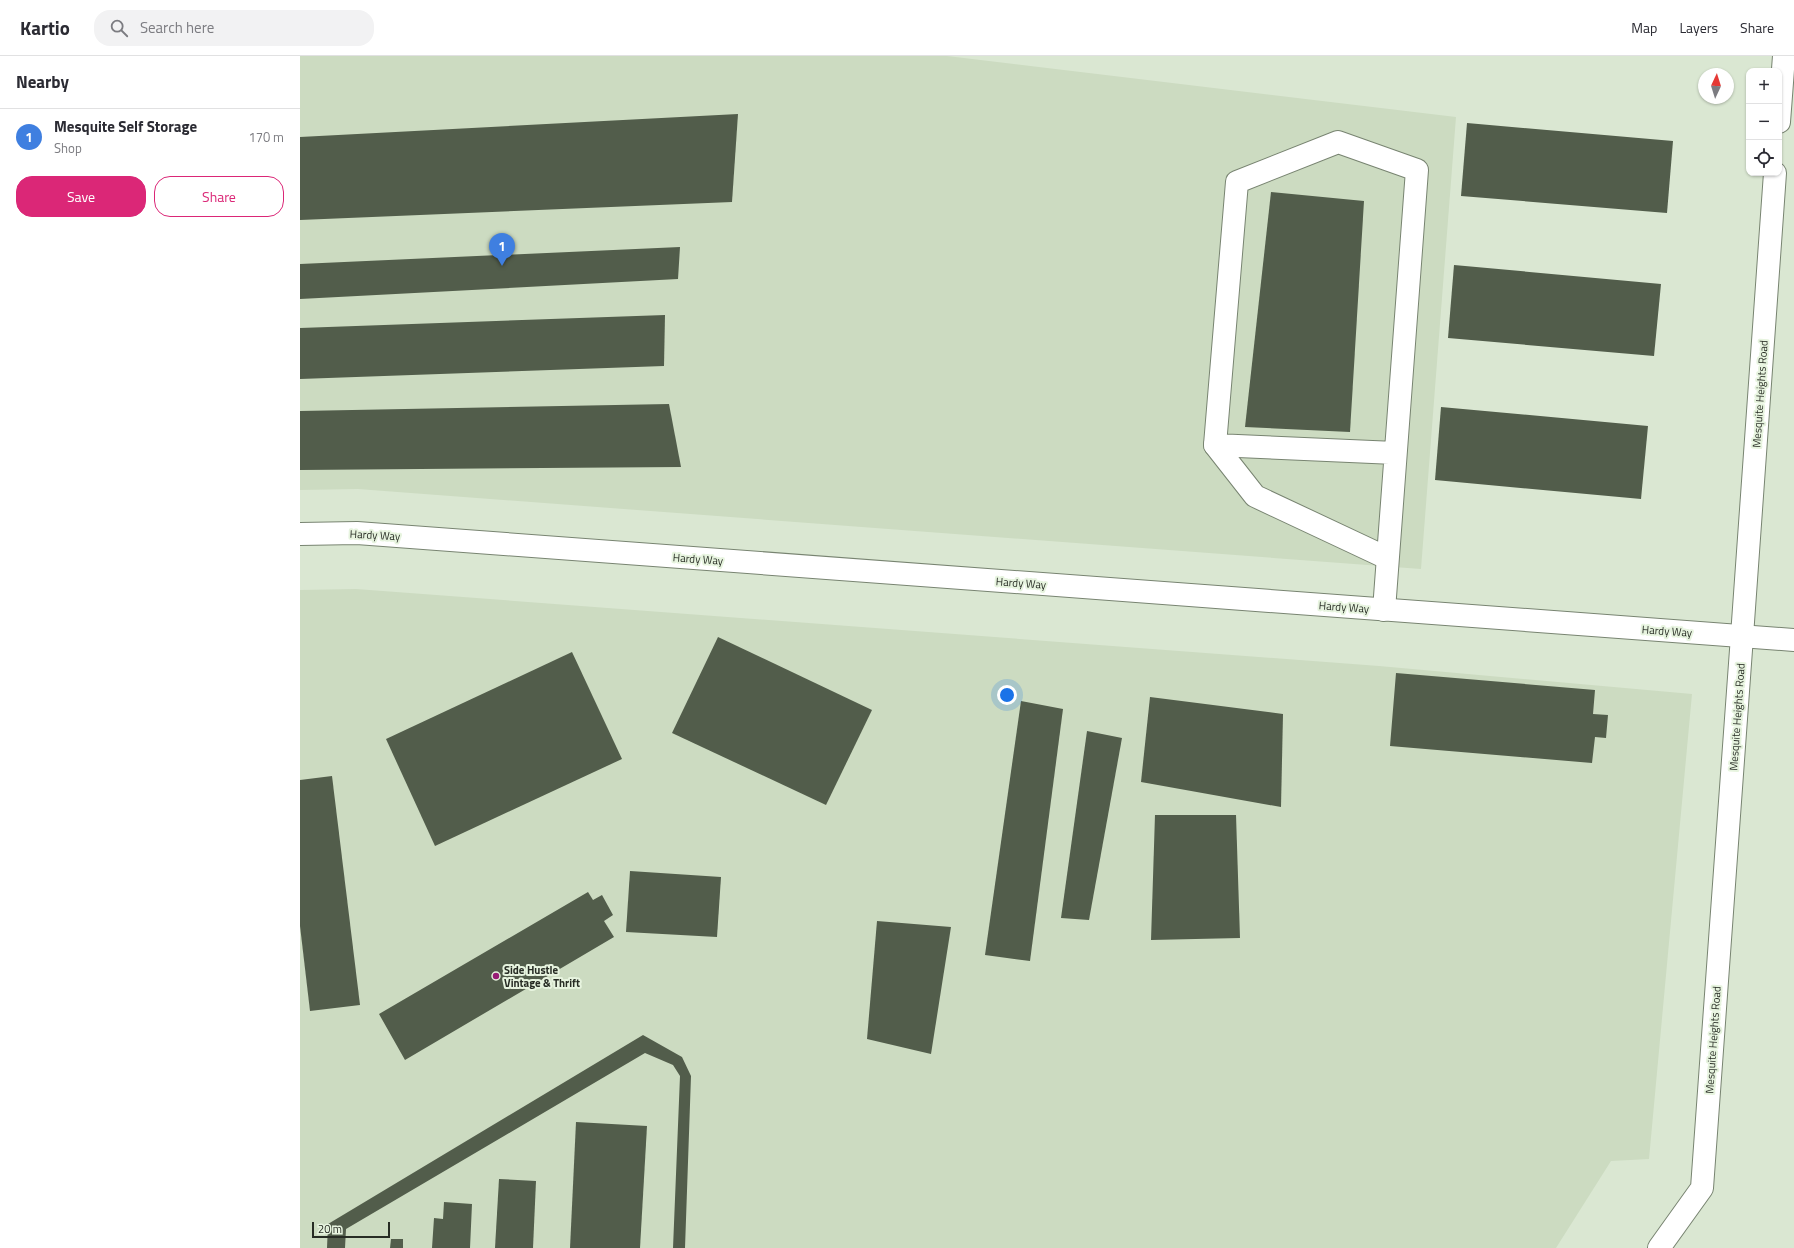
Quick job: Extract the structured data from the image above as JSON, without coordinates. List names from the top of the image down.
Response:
{
  "streets": {
    "main road": ["Mesquite Heights Road", "Hardy Way"]
  },
  "crossings": [
    ["Mesquite Heights Road", "Hardy Way"]
  ],
  "places": ["Side Hustle Vintage & Thrift"],
  "scale_bar": "20 m",
  "north": "top",
  "page": {
    "header": "Kartio",
    "search": "Search here",
    "nav": ["Map", "Layers", "Share"],
    "heading": "Nearby",
    "map_buttons": ["+", "−"],
    "list": [
      {
        "mark": "1",
        "name": "Mesquite Self Storage",
        "note": "Shop",
        "value": "170 m"
      }
    ],
    "buttons": ["Save", "Share"],
    "pins": "1",
    "scale": "20 m"
  }
}
